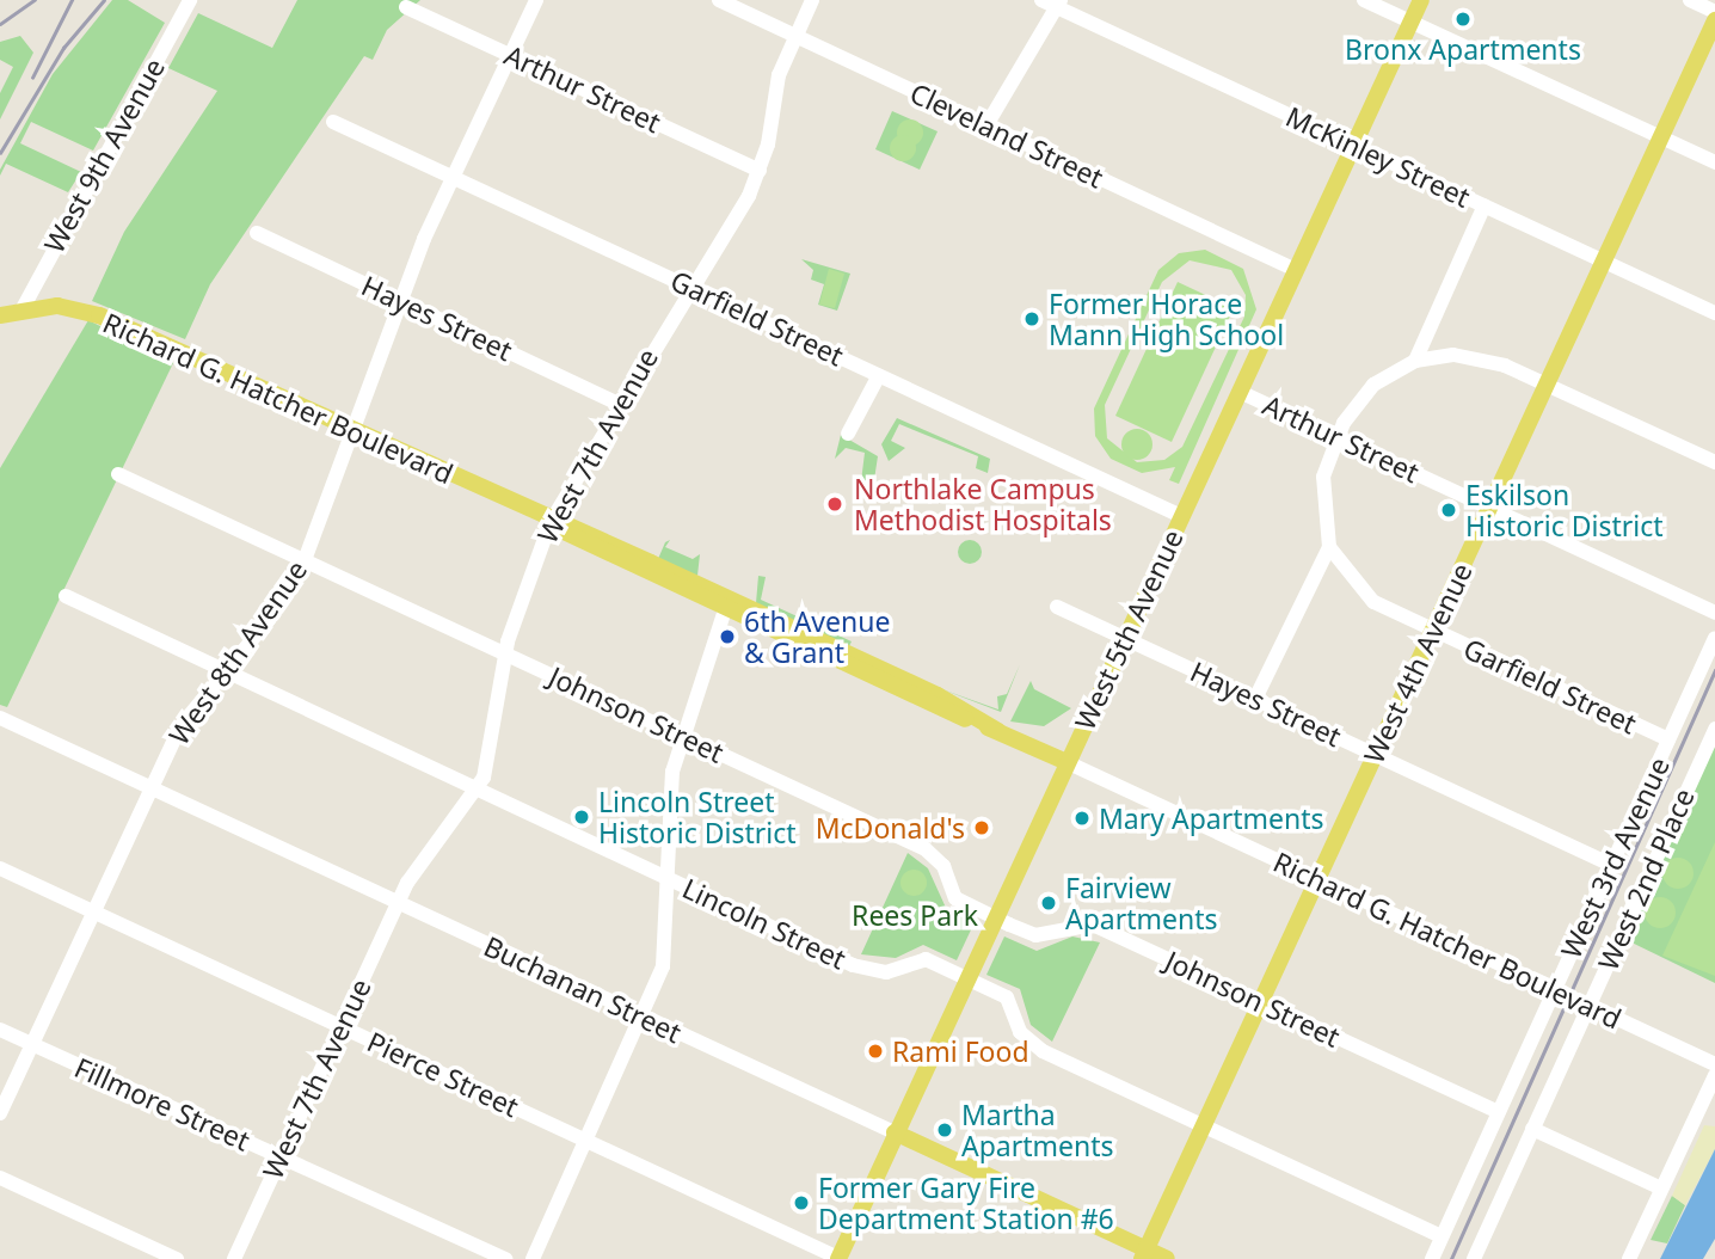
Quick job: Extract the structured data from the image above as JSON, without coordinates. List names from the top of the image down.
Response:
{
  "streets": {
    "main road": [
      "Richard G. Hatcher Boulevard",
      "West 5th Avenue",
      "West 4th Avenue",
      "Buchanan Street"
    ],
    "street": [
      "Arthur Street",
      "Cleveland Street",
      "West 9th Avenue",
      "McKinley Street",
      "Hayes Street",
      "Garfield Street",
      "West 7th Avenue",
      "West 8th Avenue",
      "Johnson Street",
      "West 3rd Avenue",
      "West 2nd Place",
      "Lincoln Street",
      "Pierce Street",
      "Fillmore Street"
    ]
  },
  "crossings": [
    ["Arthur Street", "Garfield Street"],
    ["Arthur Street", "West 7th Avenue"],
    ["Arthur Street", "West 5th Avenue"],
    ["Arthur Street", "West 8th Avenue"],
    ["Arthur Street", "West 4th Avenue"],
    ["Cleveland Street", "West 7th Avenue"],
    ["Cleveland Street", "West 5th Avenue"],
    ["West 9th Avenue", "Richard G. Hatcher Boulevard"],
    ["McKinley Street", "West 5th Avenue"],
    ["McKinley Street", "West 4th Avenue"],
    ["Hayes Street", "West 7th Avenue"],
    ["Hayes Street", "West 5th Avenue"],
    ["Hayes Street", "West 8th Avenue"],
    ["Hayes Street", "West 4th Avenue"],
    ["Hayes Street", "West 3rd Avenue"],
    ["Garfield Street", "West 7th Avenue"],
    ["Garfield Street", "West 5th Avenue"],
    ["Garfield Street", "West 8th Avenue"],
    ["Garfield Street", "West 4th Avenue"],
    ["Garfield Street", "West 3rd Avenue"],
    ["Richard G. Hatcher Boulevard", "West 7th Avenue"],
    ["Richard G. Hatcher Boulevard", "West 5th Avenue"],
    ["Richard G. Hatcher Boulevard", "West 8th Avenue"],
    ["Richard G. Hatcher Boulevard", "West 4th Avenue"],
    ["Richard G. Hatcher Boulevard", "West 3rd Avenue"],
    ["Richard G. Hatcher Boulevard", "West 2nd Place"],
    ["West 7th Avenue", "Johnson Street"],
    ["West 7th Avenue", "Lincoln Street"],
    ["West 7th Avenue", "Buchanan Street"],
    ["West 7th Avenue", "Pierce Street"],
    ["West 7th Avenue", "Fillmore Street"],
    ["West 5th Avenue", "Johnson Street"],
    ["West 5th Avenue", "Lincoln Street"],
    ["West 5th Avenue", "Buchanan Street"],
    ["West 5th Avenue", "Pierce Street"],
    ["West 8th Avenue", "Johnson Street"],
    ["West 8th Avenue", "Lincoln Street"],
    ["West 8th Avenue", "Buchanan Street"],
    ["West 8th Avenue", "Pierce Street"],
    ["West 8th Avenue", "Fillmore Street"],
    ["West 4th Avenue", "Johnson Street"],
    ["West 4th Avenue", "Lincoln Street"],
    ["West 4th Avenue", "Buchanan Street"],
    ["Johnson Street", "West 3rd Avenue"],
    ["West 3rd Avenue", "Lincoln Street"]
  ],
  "parks": ["Rees Park"],
  "places": [
    "Bronx Apartments",
    "Former Horace Mann High School",
    "Northlake Campus Methodist Hospitals",
    "Eskilson Historic District",
    "6th Avenue & Grant",
    "Lincoln Street Historic District",
    "Mary Apartments",
    "McDonald's",
    "Fairview Apartments",
    "Rami Food",
    "Martha Apartments",
    "Former Gary Fire Department Station #6"
  ]
}
